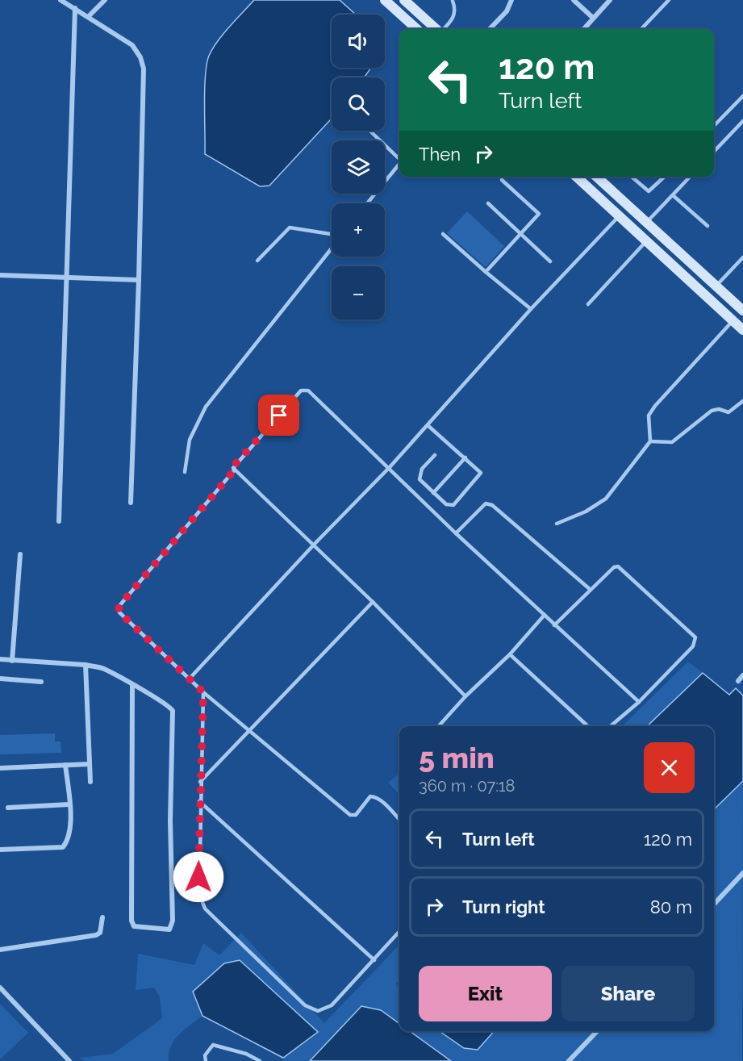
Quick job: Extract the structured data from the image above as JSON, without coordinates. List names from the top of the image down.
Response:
{
  "page": {
    "map_buttons": ["+", "−"],
    "turn": ["120 m", "Turn left"],
    "then": "Then",
    "heading": ["5 min", "360 m · 07:18"],
    "list": [
      {
        "name": "Turn left",
        "value": "120 m"
      },
      {
        "name": "Turn right",
        "value": "80 m"
      }
    ],
    "buttons": ["Exit", "Share"]
  }
}
